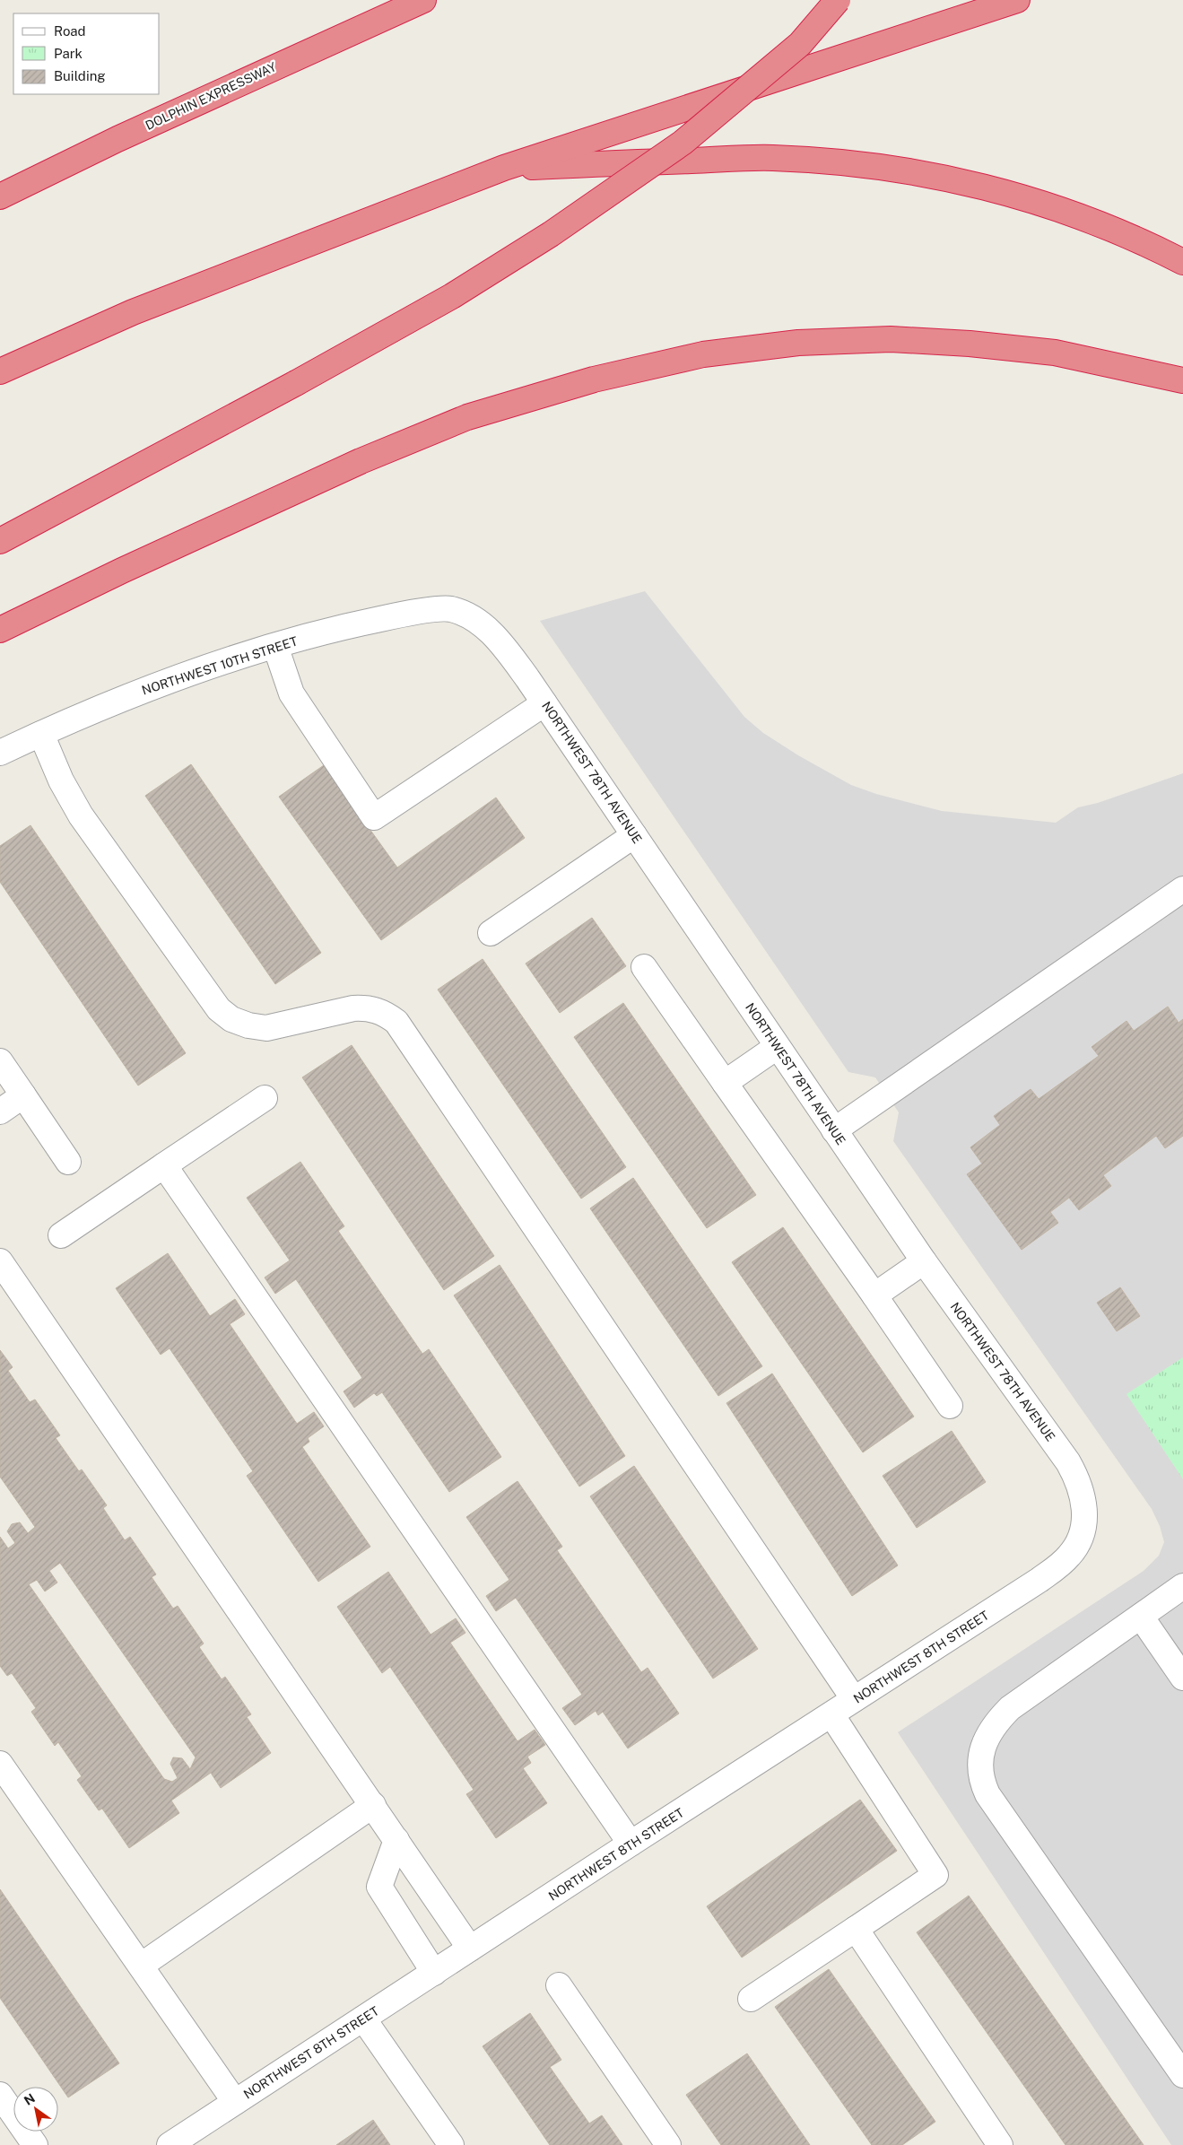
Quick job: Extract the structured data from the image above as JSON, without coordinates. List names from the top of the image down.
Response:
{
  "streets": {
    "highway": ["DOLPHIN EXPRESSWAY"],
    "street": ["NORTHWEST 10TH STREET", "NORTHWEST 78TH AVENUE", "NORTHWEST 8TH STREET"]
  },
  "crossings": [
    ["NORTHWEST 10TH STREET", "NORTHWEST 78TH AVENUE"],
    ["NORTHWEST 78TH AVENUE", "NORTHWEST 8TH STREET"]
  ],
  "legend": ["Road", "Park", "Building"],
  "north": "top left"
}
